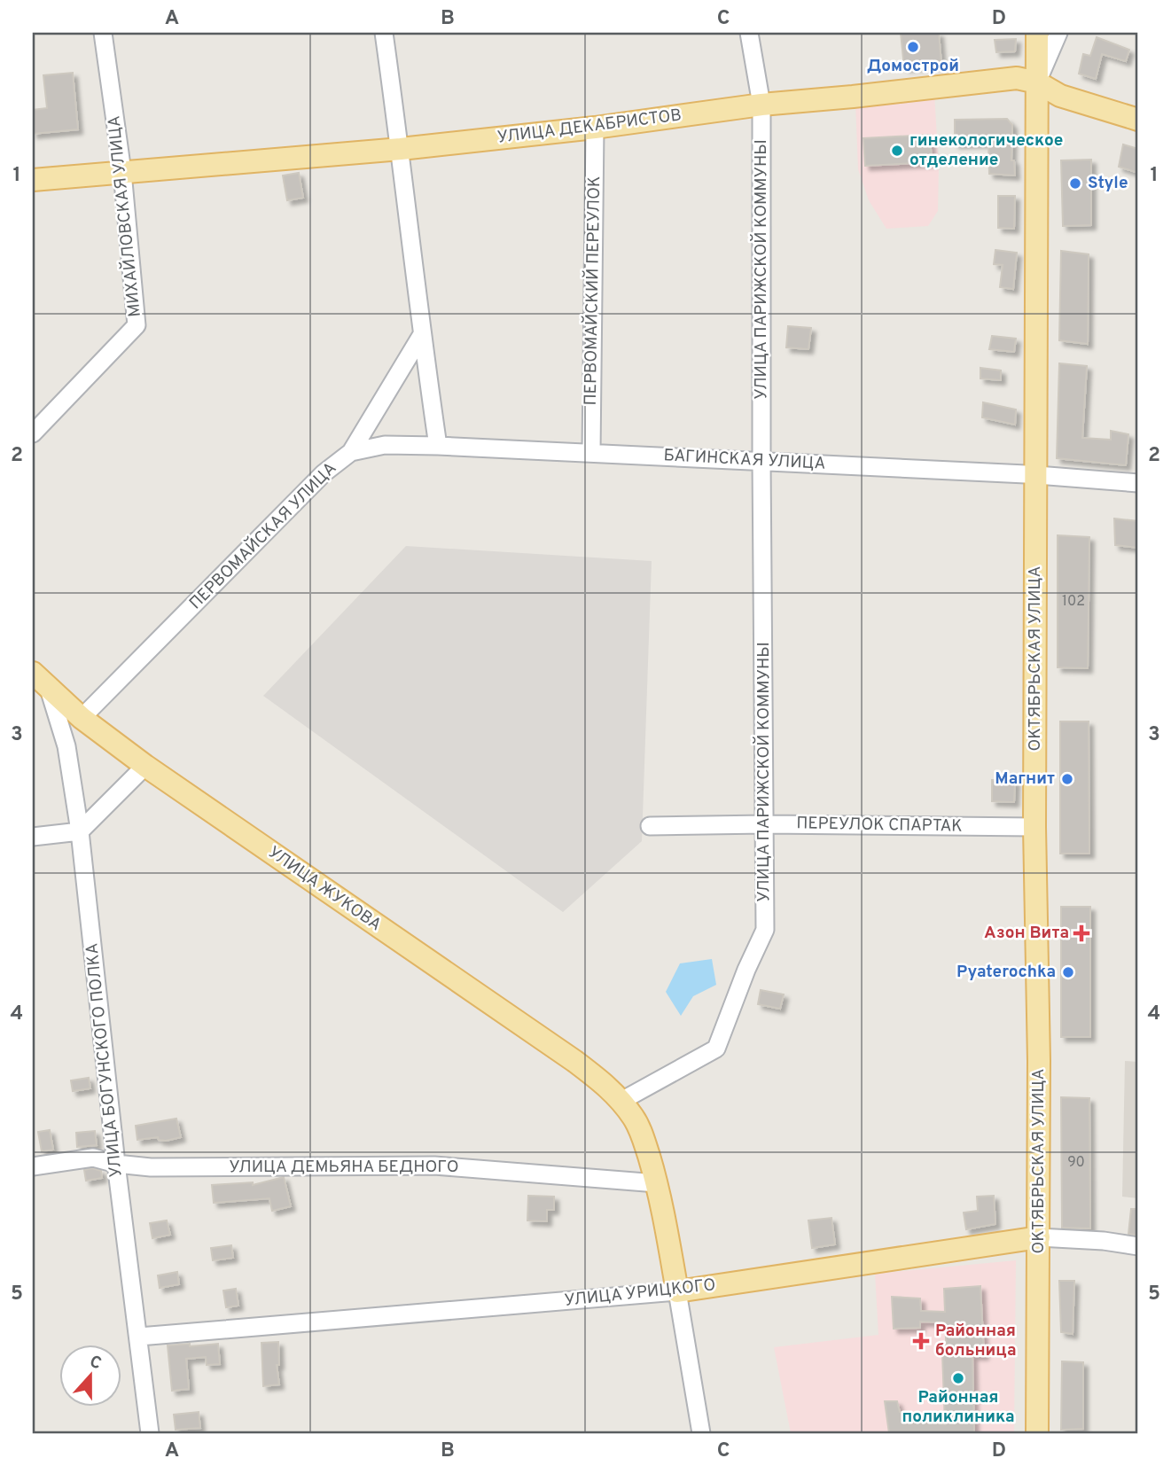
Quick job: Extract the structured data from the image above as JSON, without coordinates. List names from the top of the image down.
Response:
{
  "streets": {
    "main road": [
      "УЛИЦА ДЕКАБРИСТОВ",
      "ОКТЯБРЬСКАЯ УЛИЦА",
      "УЛИЦА ЖУКОВА",
      "УЛИЦА УРИЦКОГО"
    ],
    "street": [
      "МИХАЙЛОВСКАЯ УЛИЦА",
      "УЛИЦА ПАРИЖСКОЙ КОММУНЫ",
      "ПЕРВОМАЙСКИЙ ПЕРЕУЛОК",
      "БАГИНСКАЯ УЛИЦА",
      "ПЕРВОМАЙСКАЯ УЛИЦА",
      "ПЕРЕУЛОК СПАРТАК",
      "УЛИЦА БОГУНСКОГО ПОЛКА",
      "УЛИЦА ДЕМЬЯНА БЕДНОГО"
    ]
  },
  "crossings": [
    ["УЛИЦА ДЕКАБРИСТОВ", "МИХАЙЛОВСКАЯ УЛИЦА"],
    ["УЛИЦА ДЕКАБРИСТОВ", "УЛИЦА ПАРИЖСКОЙ КОММУНЫ"],
    ["УЛИЦА ДЕКАБРИСТОВ", "ПЕРВОМАЙСКИЙ ПЕРЕУЛОК"],
    ["УЛИЦА ДЕКАБРИСТОВ", "ОКТЯБРЬСКАЯ УЛИЦА"],
    ["УЛИЦА ПАРИЖСКОЙ КОММУНЫ", "БАГИНСКАЯ УЛИЦА"],
    ["УЛИЦА ПАРИЖСКОЙ КОММУНЫ", "ПЕРЕУЛОК СПАРТАК"],
    ["УЛИЦА ПАРИЖСКОЙ КОММУНЫ", "УЛИЦА ЖУКОВА"],
    ["ПЕРВОМАЙСКИЙ ПЕРЕУЛОК", "БАГИНСКАЯ УЛИЦА"],
    ["БАГИНСКАЯ УЛИЦА", "ПЕРВОМАЙСКАЯ УЛИЦА"],
    ["БАГИНСКАЯ УЛИЦА", "ОКТЯБРЬСКАЯ УЛИЦА"],
    ["ПЕРВОМАЙСКАЯ УЛИЦА", "УЛИЦА ЖУКОВА"],
    ["ОКТЯБРЬСКАЯ УЛИЦА", "ПЕРЕУЛОК СПАРТАК"],
    ["ОКТЯБРЬСКАЯ УЛИЦА", "УЛИЦА УРИЦКОГО"],
    ["УЛИЦА ЖУКОВА", "УЛИЦА БОГУНСКОГО ПОЛКА"],
    ["УЛИЦА БОГУНСКОГО ПОЛКА", "УЛИЦА ДЕМЬЯНА БЕДНОГО"],
    ["УЛИЦА БОГУНСКОГО ПОЛКА", "УЛИЦА УРИЦКОГО"]
  ],
  "places": {
    "other": [
      "Домострой",
      "гинекологическое отделение",
      "Style",
      "Магнит",
      "Pyaterochka",
      "Районная поликлиника"
    ],
    "health": ["Азон Вита", "Районная больница"]
  },
  "house_numbers": ["102", "90"],
  "north": "top",
  "grid": {
    "columns": [
      "A",
      "B",
      "C",
      "D"
    ],
    "rows": [
      "1",
      "2",
      "3",
      "4",
      "5"
    ]
  }
}
